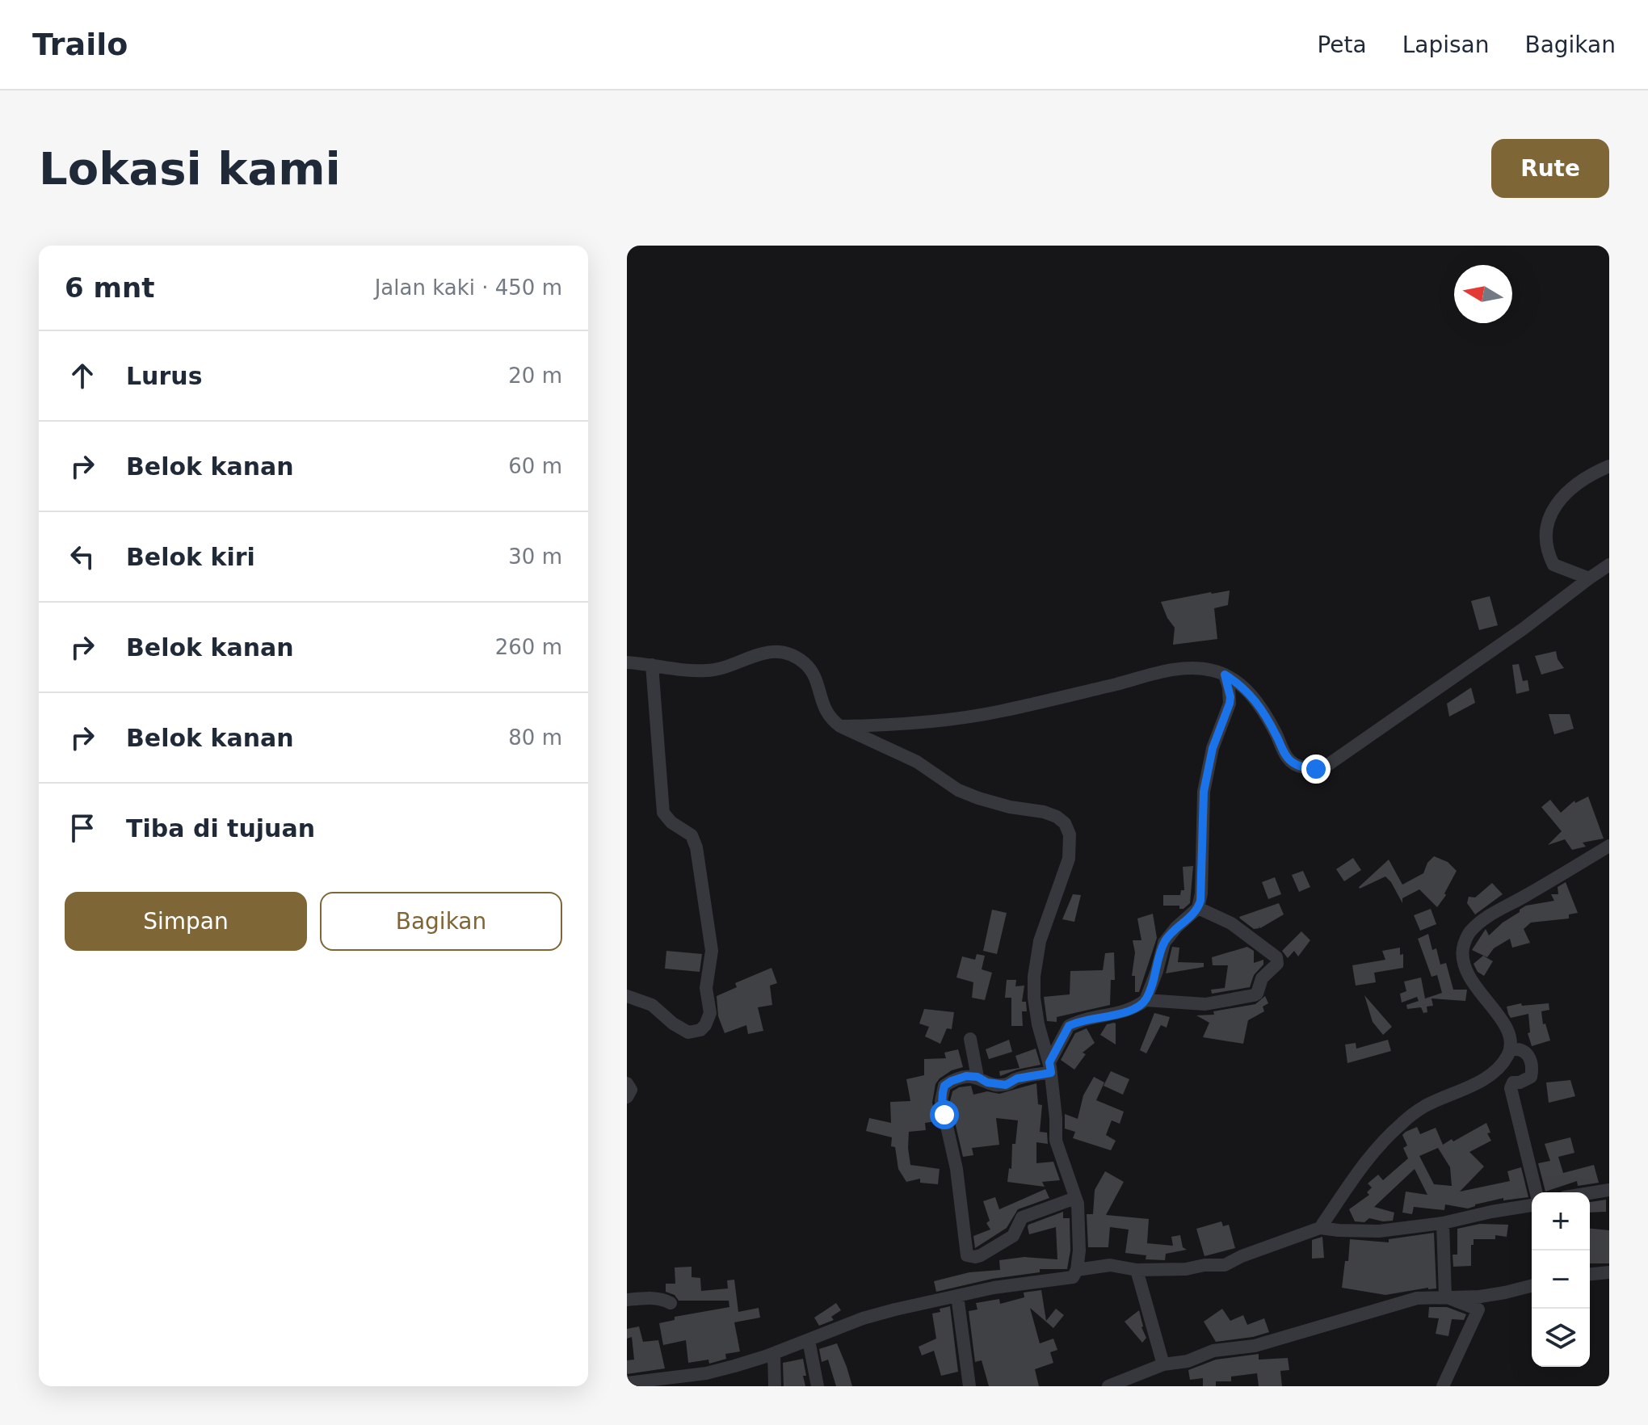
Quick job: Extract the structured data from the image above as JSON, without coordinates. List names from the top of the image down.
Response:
{
  "north": "left",
  "page": {
    "header": "Trailo",
    "nav": ["Peta", "Lapisan", "Bagikan"],
    "buttons": [
      "Rute",
      ["Simpan", "Bagikan"]
    ],
    "title": "Lokasi kami",
    "heading": ["6 mnt", "Jalan kaki · 450 m"],
    "list": [
      ["Lurus", "20 m"],
      ["Belok kanan", "60 m"],
      ["Belok kiri", "30 m"],
      ["Belok kanan", "260 m"],
      ["Belok kanan", "80 m"],
      "Tiba di tujuan"
    ],
    "map_buttons": ["+", "−"]
  }
}
